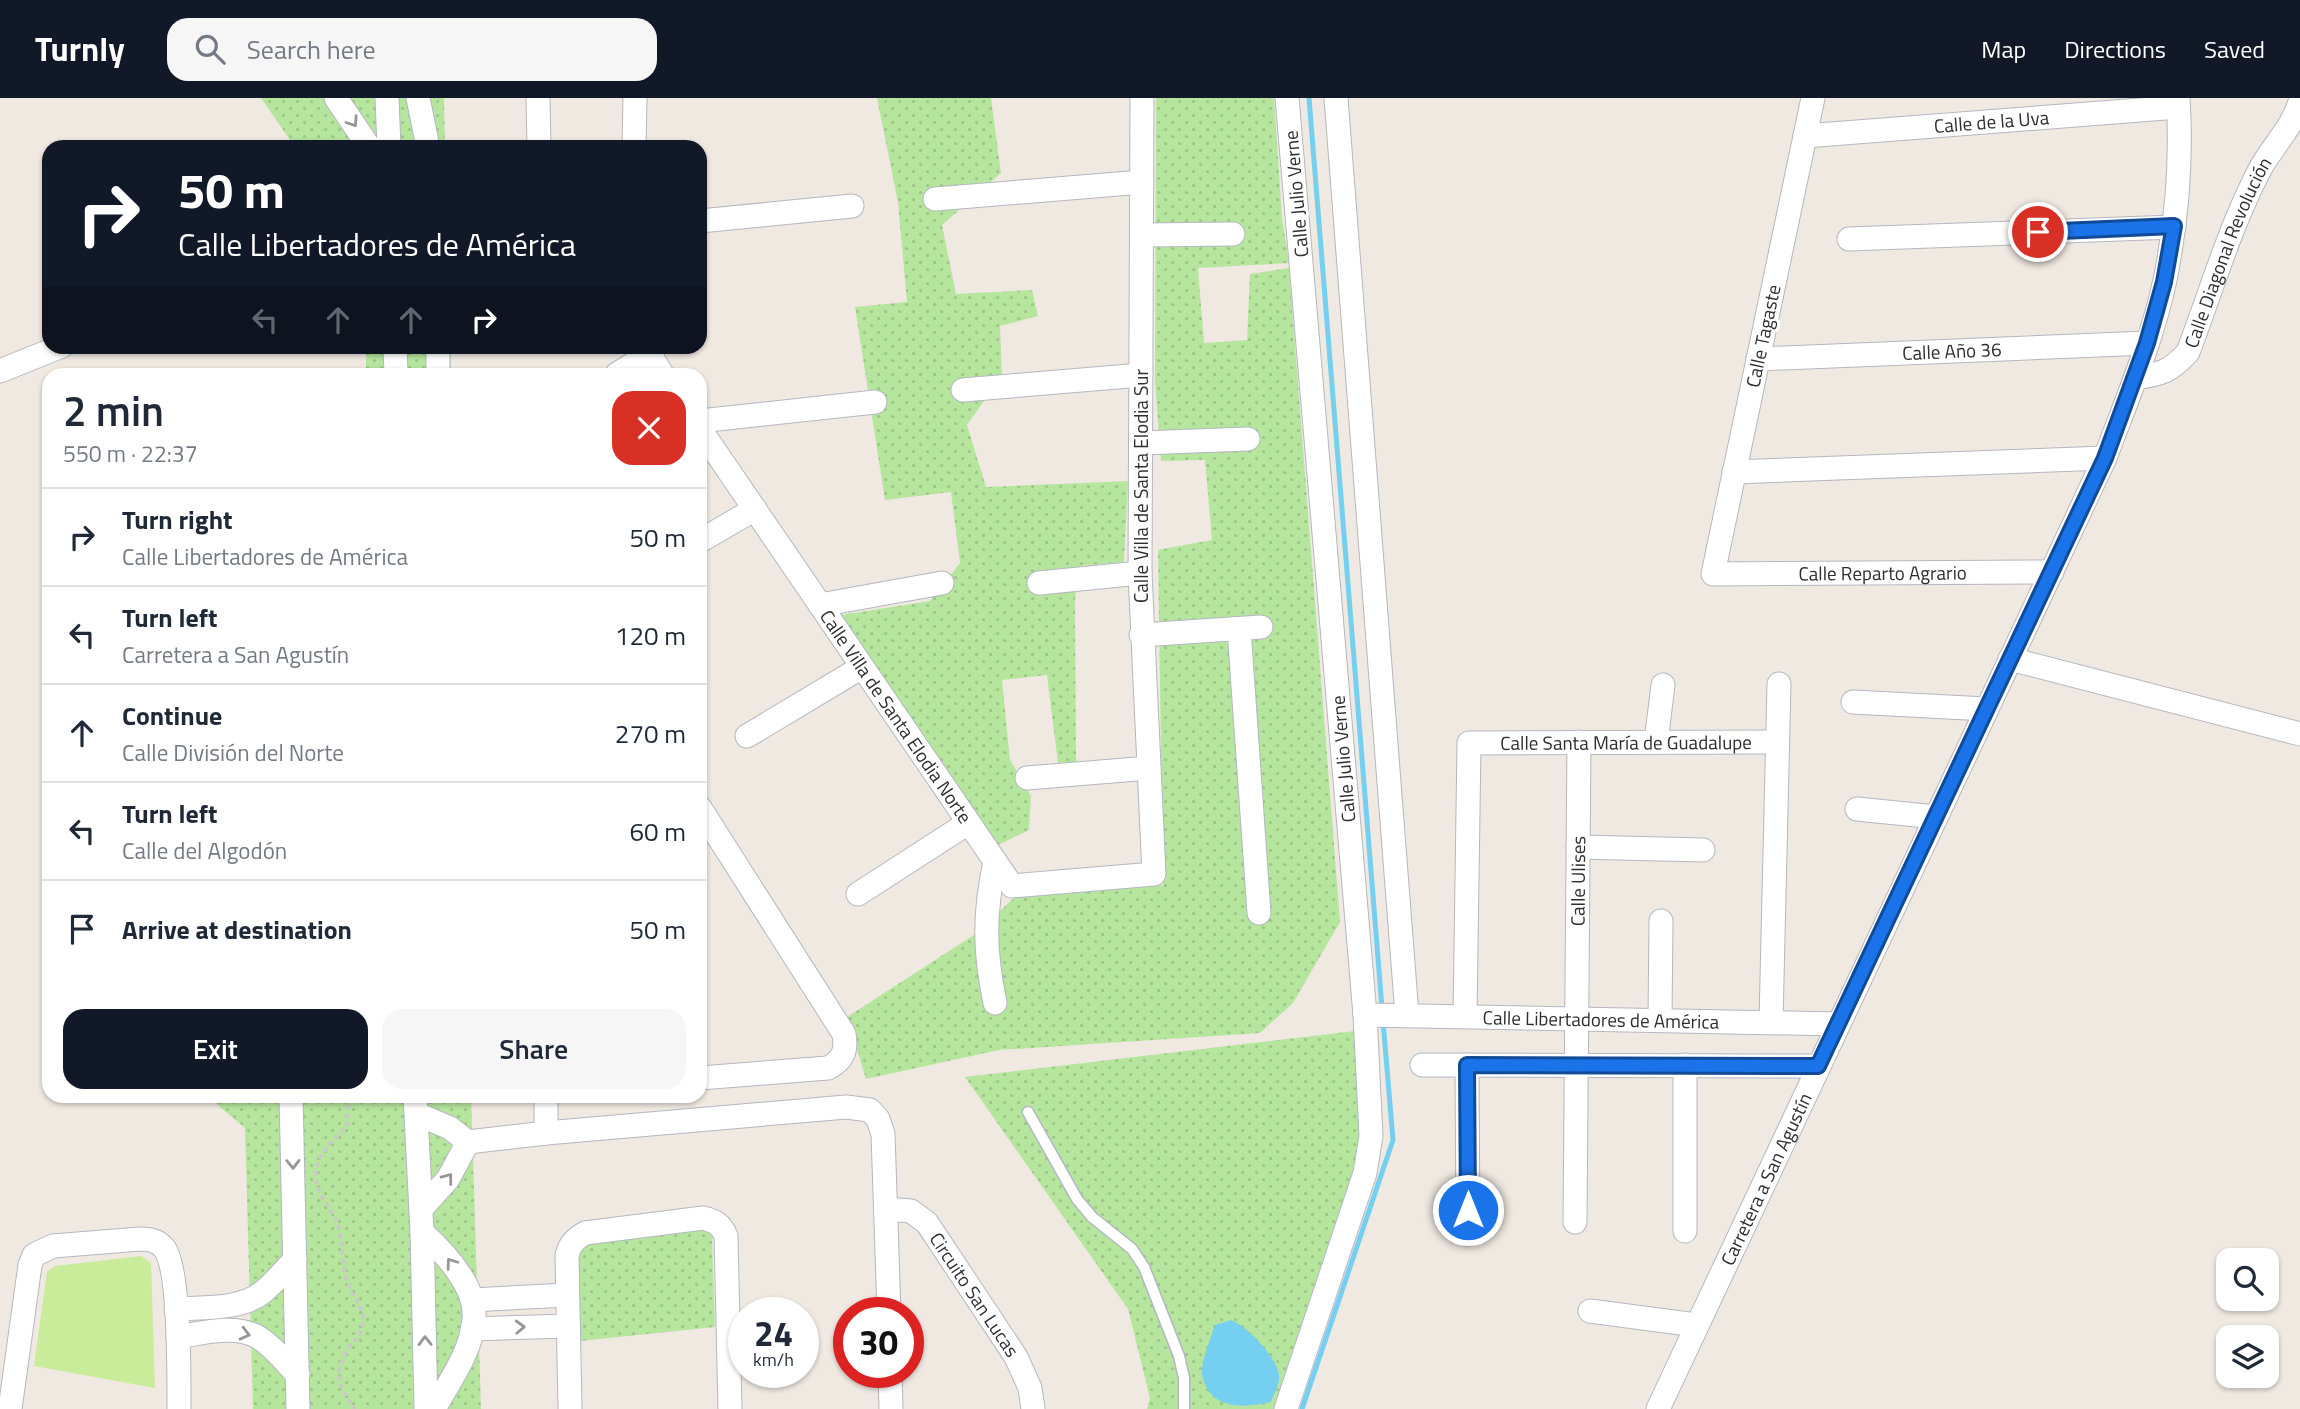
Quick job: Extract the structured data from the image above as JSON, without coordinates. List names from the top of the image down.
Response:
{
  "streets": {
    "street": [
      "Calle de la Uva",
      "Calle Julio Verne",
      "Calle Diagonal Revolución",
      "Calle Tagaste",
      "Calle Año 36",
      "Calle Villa de Santa Elodia Sur",
      "Calle Reparto Agrario",
      "Calle Villa de Santa Elodia Norte",
      "Calle Santa María de Guadalupe",
      "Calle Ulises",
      "Calle Libertadores de América",
      "Carretera a San Agustín",
      "Circuito San Lucas"
    ]
  },
  "crossings": [
    ["Calle de la Uva", "Calle Tagaste"],
    ["Calle de la Uva", "Carretera a San Agustín"],
    ["Calle Julio Verne", "Calle Libertadores de América"],
    ["Calle Diagonal Revolución", "Carretera a San Agustín"],
    ["Calle Tagaste", "Calle Año 36"],
    ["Calle Tagaste", "Calle Reparto Agrario"],
    ["Calle Año 36", "Carretera a San Agustín"],
    ["Calle Villa de Santa Elodia Sur", "Calle Villa de Santa Elodia Norte"],
    ["Calle Reparto Agrario", "Carretera a San Agustín"],
    ["Calle Santa María de Guadalupe", "Calle Ulises"],
    ["Calle Santa María de Guadalupe", "Calle Libertadores de América"],
    ["Calle Ulises", "Calle Libertadores de América"],
    ["Calle Libertadores de América", "Carretera a San Agustín"]
  ],
  "page": {
    "header": "Turnly",
    "search": "Search here",
    "nav": ["Map", "Directions", "Saved"],
    "turn": ["50 m", "Calle Libertadores de América"],
    "heading": ["2 min", "550 m · 22:37"],
    "list": [
      {
        "name": "Turn right",
        "note": "Calle Libertadores de América",
        "value": "50 m"
      },
      {
        "name": "Turn left",
        "note": "Carretera a San Agustín",
        "value": "120 m"
      },
      {
        "name": "Continue",
        "note": "Calle División del Norte",
        "value": "270 m"
      },
      {
        "name": "Turn left",
        "note": "Calle del Algodón",
        "value": "60 m"
      },
      {
        "name": "Arrive at destination",
        "value": "50 m"
      }
    ],
    "buttons": ["Exit", "Share"],
    "speed": "24 km/h",
    "limit": "30"
  }
}
